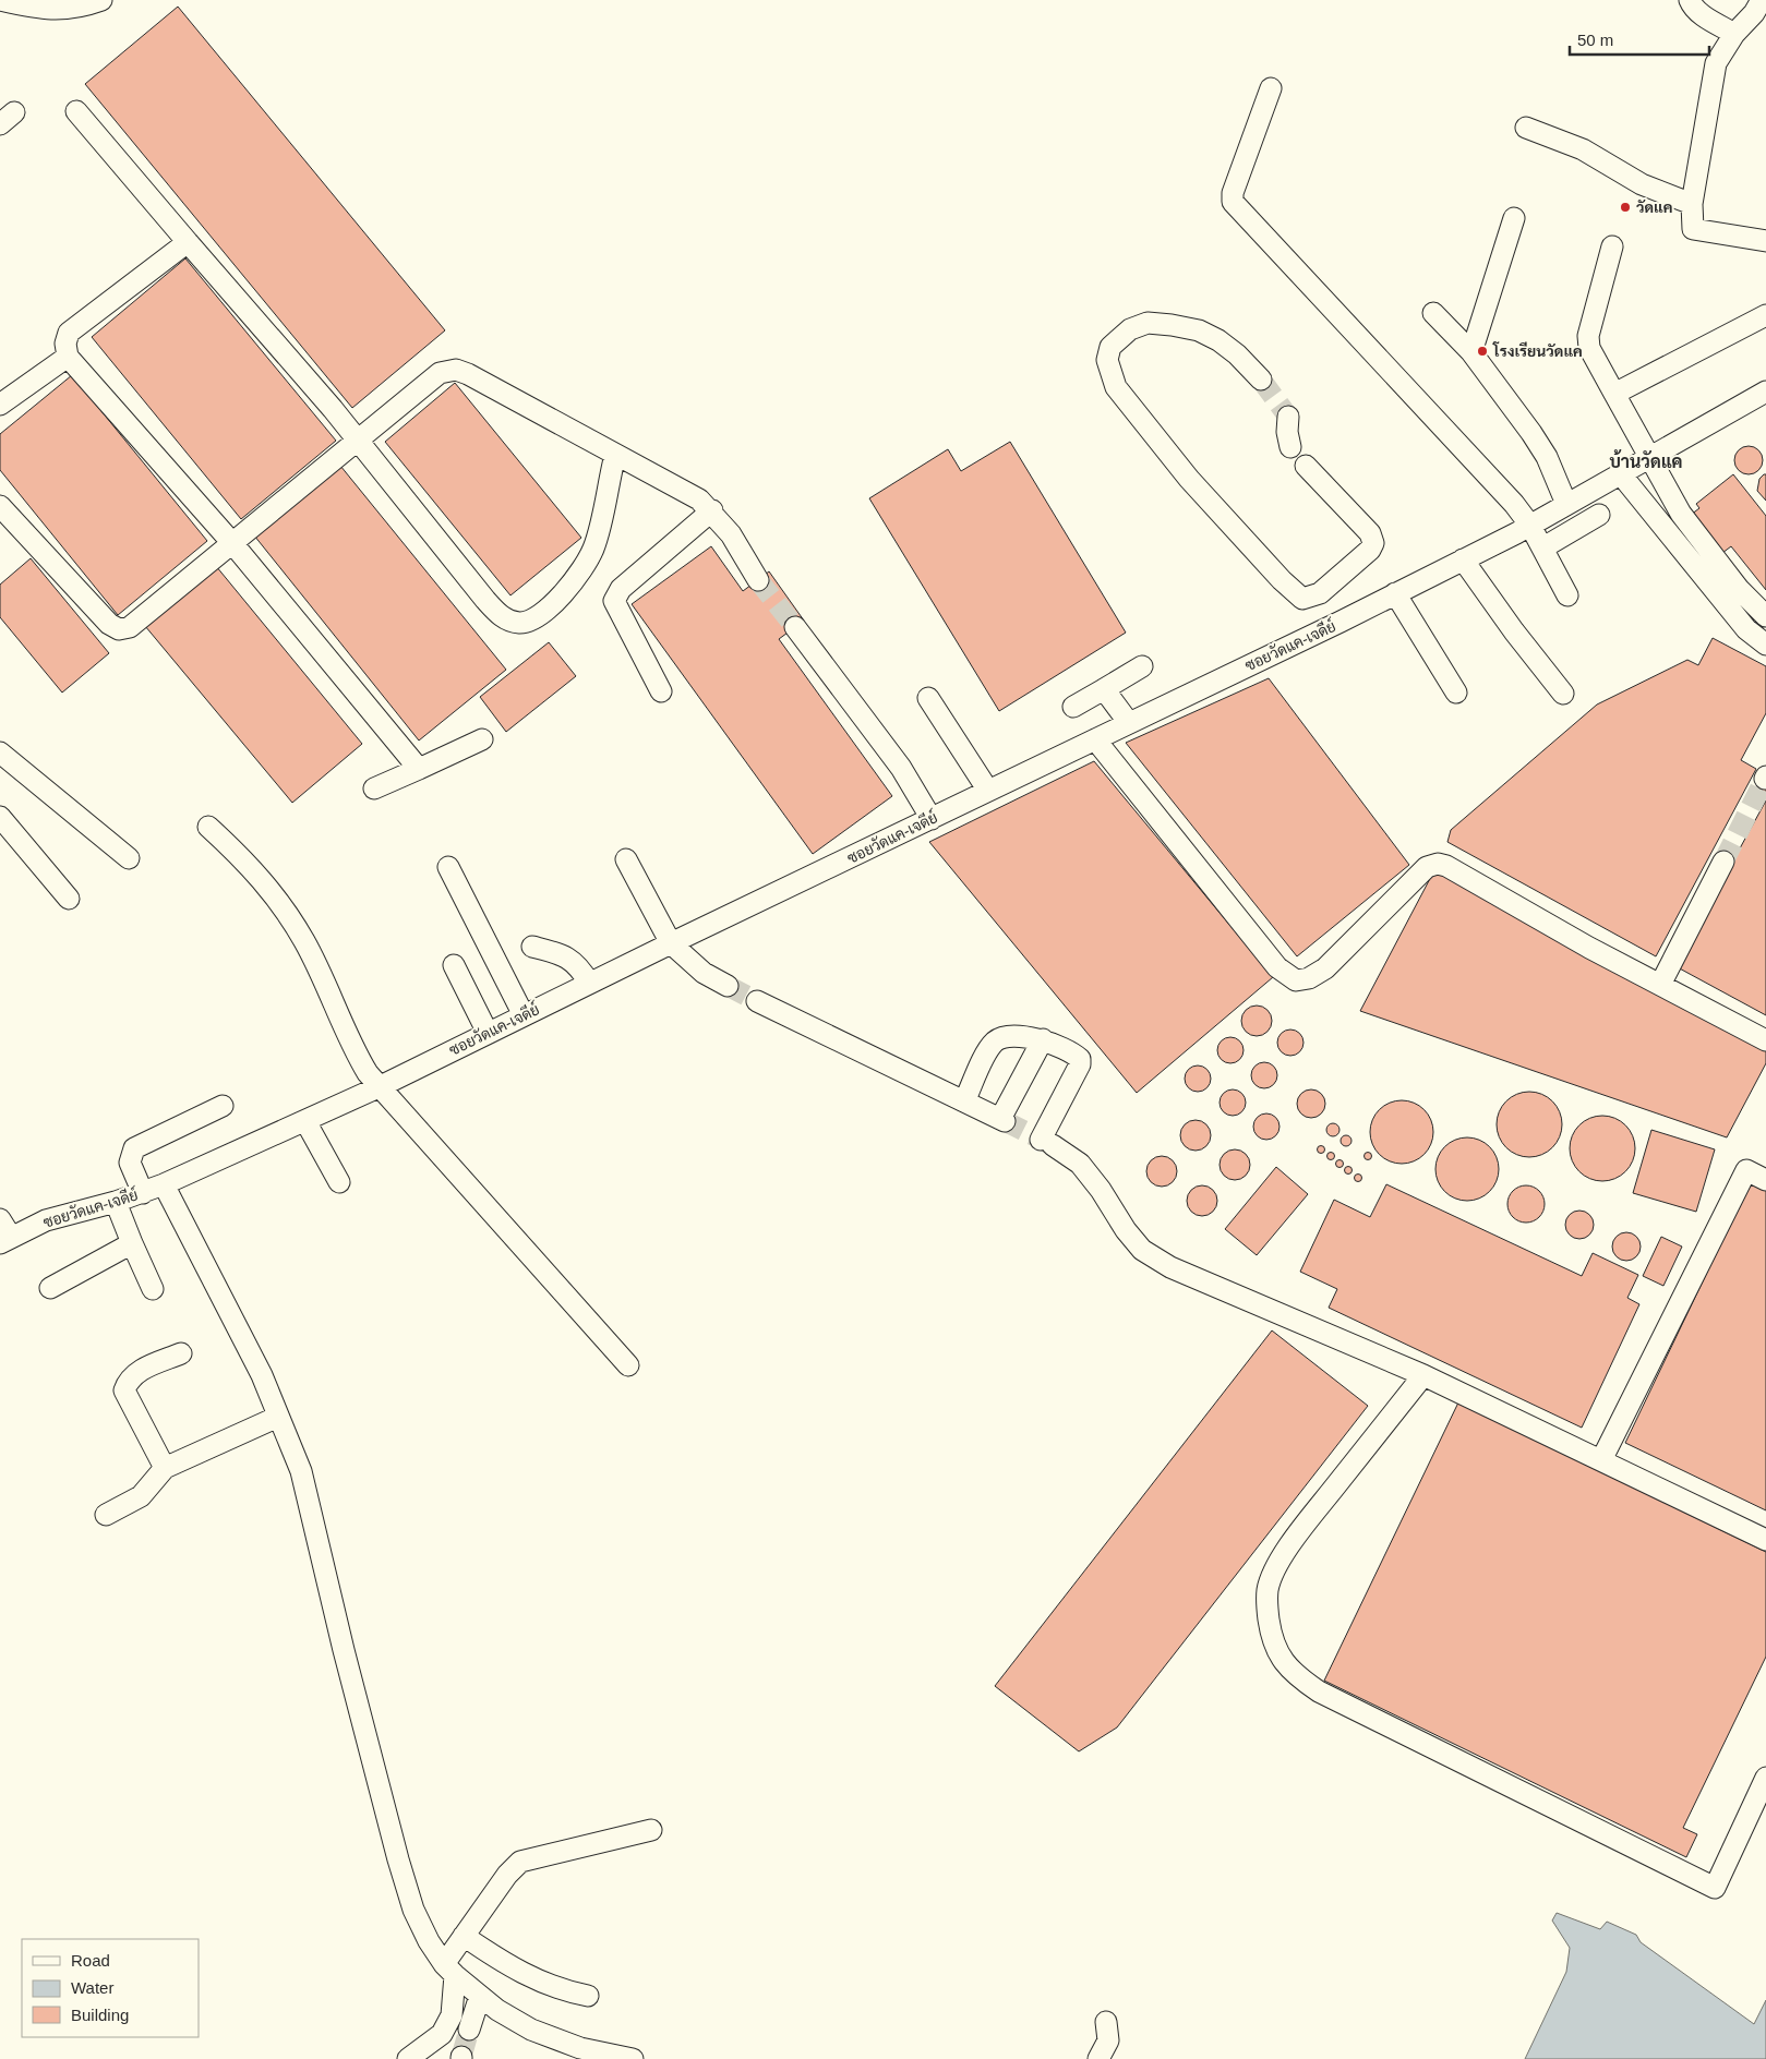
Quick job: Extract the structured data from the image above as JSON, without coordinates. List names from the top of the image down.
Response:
{
  "streets": {
    "street": ["ซอยวัดแค-เจดีย์"]
  },
  "districts": ["บ้านวัดแค"],
  "places": ["วัดแค", "โรงเรียนวัดแค"],
  "legend": ["Road", "Water", "Building"],
  "scale_bar": "50 m"
}
